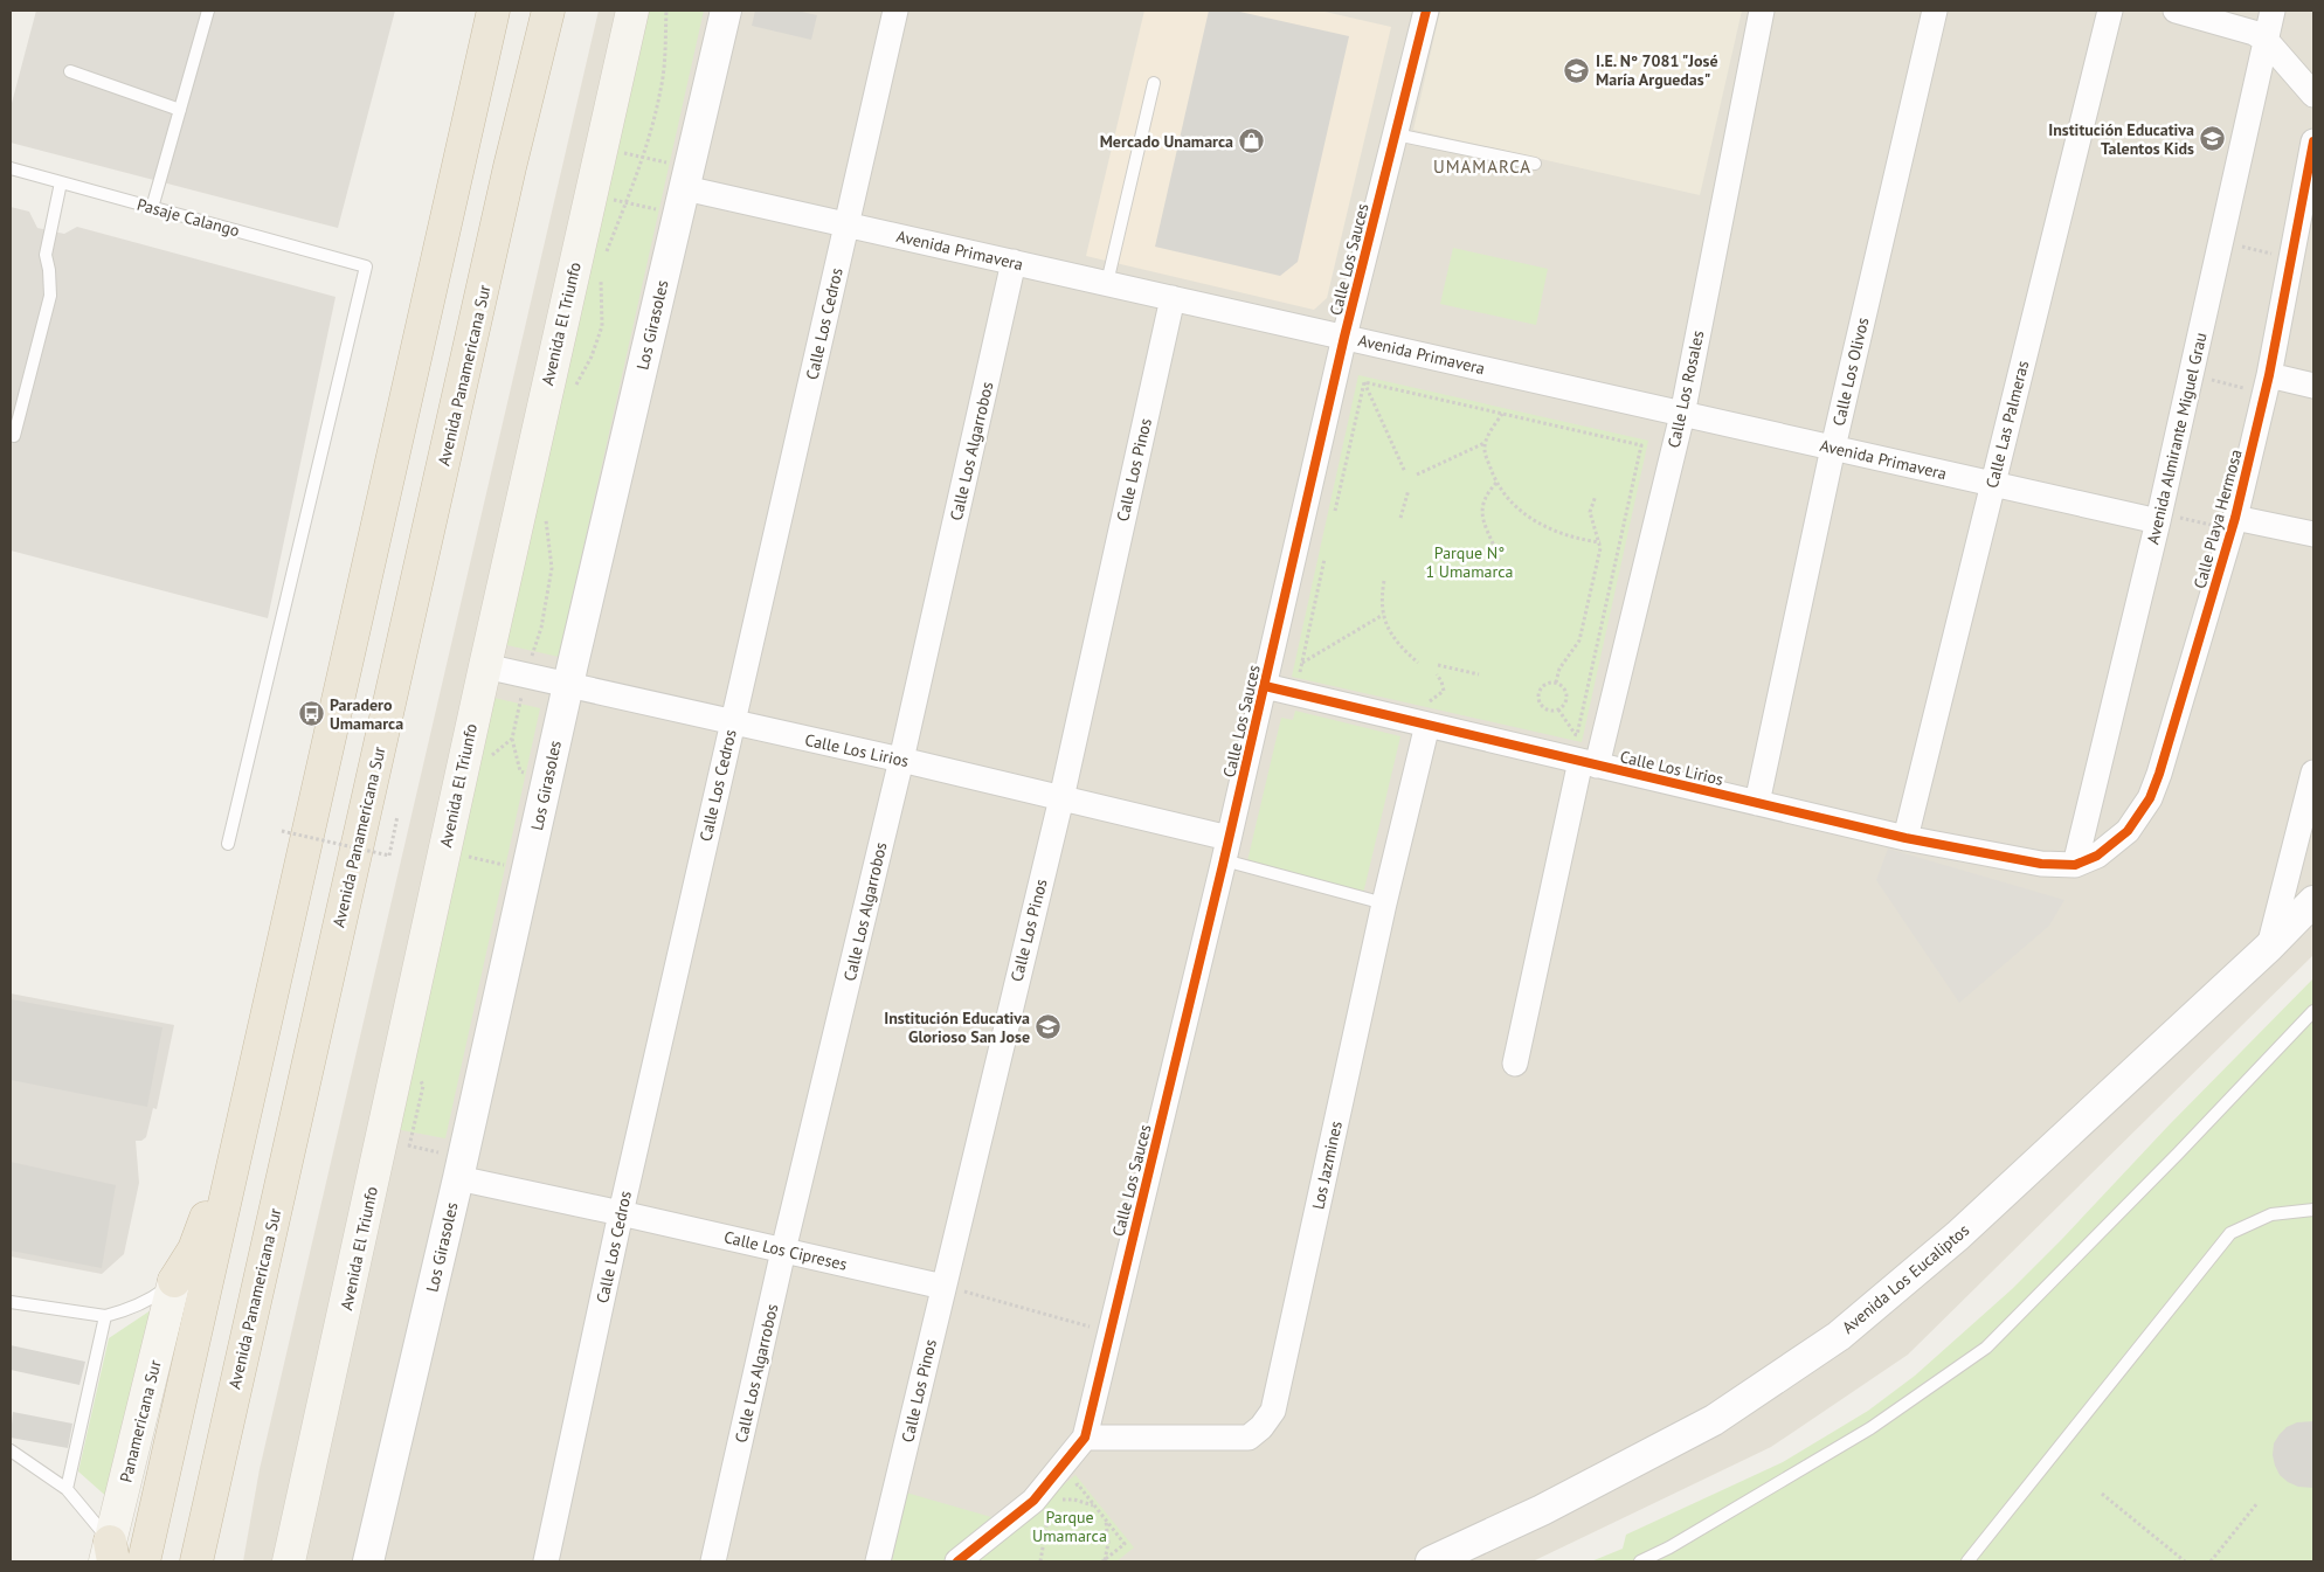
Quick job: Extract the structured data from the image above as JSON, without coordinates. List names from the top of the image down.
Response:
{
  "streets": {
    "highway": ["Avenida Panamericana Sur"],
    "main road": ["Avenida El Triunfo", "Panamericana Sur"],
    "street": [
      "Avenida Primavera",
      "Calle Los Sauces",
      "Calle Los Cedros",
      "Los Girasoles",
      "Calle Los Olivos",
      "Calle Los Rosales",
      "Calle Las Palmeras",
      "Avenida Almirante Miguel Grau",
      "Calle Los Algarrobos",
      "Calle Los Pinos",
      "Calle Playa Hermosa",
      "Calle Los Lirios",
      "Los Jazmines",
      "Calle Los Cipreses",
      "Avenida Los Eucaliptos"
    ],
    "lane": ["Pasaje Calango"]
  },
  "crossings": [
    ["Avenida Primavera", "Calle Los Sauces"],
    ["Avenida Primavera", "Calle Los Cedros"],
    ["Avenida Primavera", "Los Girasoles"],
    ["Avenida Primavera", "Calle Los Olivos"],
    ["Avenida Primavera", "Calle Los Rosales"],
    ["Avenida Primavera", "Calle Las Palmeras"],
    ["Avenida Primavera", "Avenida Almirante Miguel Grau"],
    ["Avenida Primavera", "Calle Los Algarrobos"],
    ["Avenida Primavera", "Calle Los Pinos"],
    ["Calle Los Sauces", "Calle Los Lirios"],
    ["Calle Los Sauces", "Los Jazmines"],
    ["Avenida El Triunfo", "Calle Los Lirios"],
    ["Calle Los Cedros", "Calle Los Lirios"],
    ["Calle Los Cedros", "Calle Los Cipreses"],
    ["Los Girasoles", "Calle Los Lirios"],
    ["Los Girasoles", "Calle Los Cipreses"],
    ["Calle Los Olivos", "Calle Los Lirios"],
    ["Calle Los Rosales", "Calle Los Lirios"],
    ["Calle Las Palmeras", "Calle Los Lirios"],
    ["Avenida Almirante Miguel Grau", "Calle Playa Hermosa"],
    ["Avenida Almirante Miguel Grau", "Calle Los Lirios"],
    ["Calle Los Algarrobos", "Calle Los Lirios"],
    ["Calle Los Algarrobos", "Calle Los Cipreses"],
    ["Calle Los Pinos", "Calle Los Lirios"],
    ["Calle Los Pinos", "Calle Los Cipreses"],
    ["Calle Playa Hermosa", "Calle Los Lirios"],
    ["Calle Los Lirios", "Los Jazmines"]
  ],
  "districts": ["UMAMARCA"],
  "parks": ["Parque N° 1 Umamarca", "Parque Umamarca"],
  "places": {
    "school or university": ["I.E. N° 7081 \"José María Arguedas\"", "Institución Educativa Talentos Kids", "Institución Educativa Glorioso San Jose"],
    "shop": ["Mercado Unamarca"],
    "bus stop": ["Paradero Umamarca"]
  }
}
